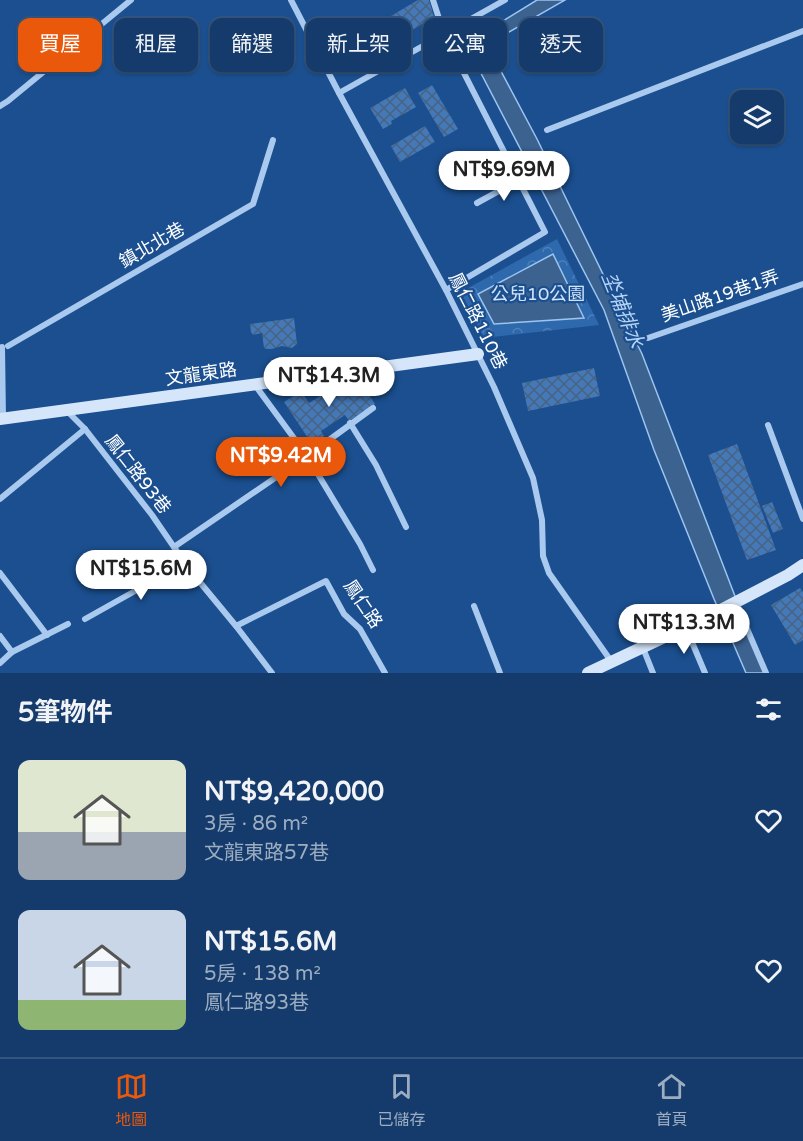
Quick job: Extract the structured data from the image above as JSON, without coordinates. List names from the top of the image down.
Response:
{
  "streets": {
    "street": [
      "鎮北北巷",
      "美山路19巷1弄",
      "鳳仁路110巷",
      "文龍東路",
      "鳳仁路93巷",
      "鳳仁路"
    ]
  },
  "crossings": [
    ["鎮北北巷", "文龍東路"],
    ["鳳仁路110巷", "文龍東路"],
    ["文龍東路", "鳳仁路93巷"],
    ["鳳仁路93巷", "鳳仁路"]
  ],
  "water": ["坔埔排水"],
  "parks": ["公兒10公園"],
  "page": {
    "chip": [
      "買屋",
      "租屋",
      "篩選",
      "新上架",
      "公寓",
      "透天"
    ],
    "price": [
      "NT$9.69M",
      "NT$14.3M",
      "NT$9.42M",
      "NT$15.6M",
      "NT$13.3M"
    ],
    "heading": "5筆物件",
    "list": [
      {
        "name": "NT$9,420,000",
        "note": "3房 · 86 m² · 文龍東路57巷"
      },
      {
        "name": "NT$15.6M",
        "note": "5房 · 138 m² · 鳳仁路93巷"
      }
    ],
    "tabs": ["地圖", "已儲存", "首頁"]
  }
}
